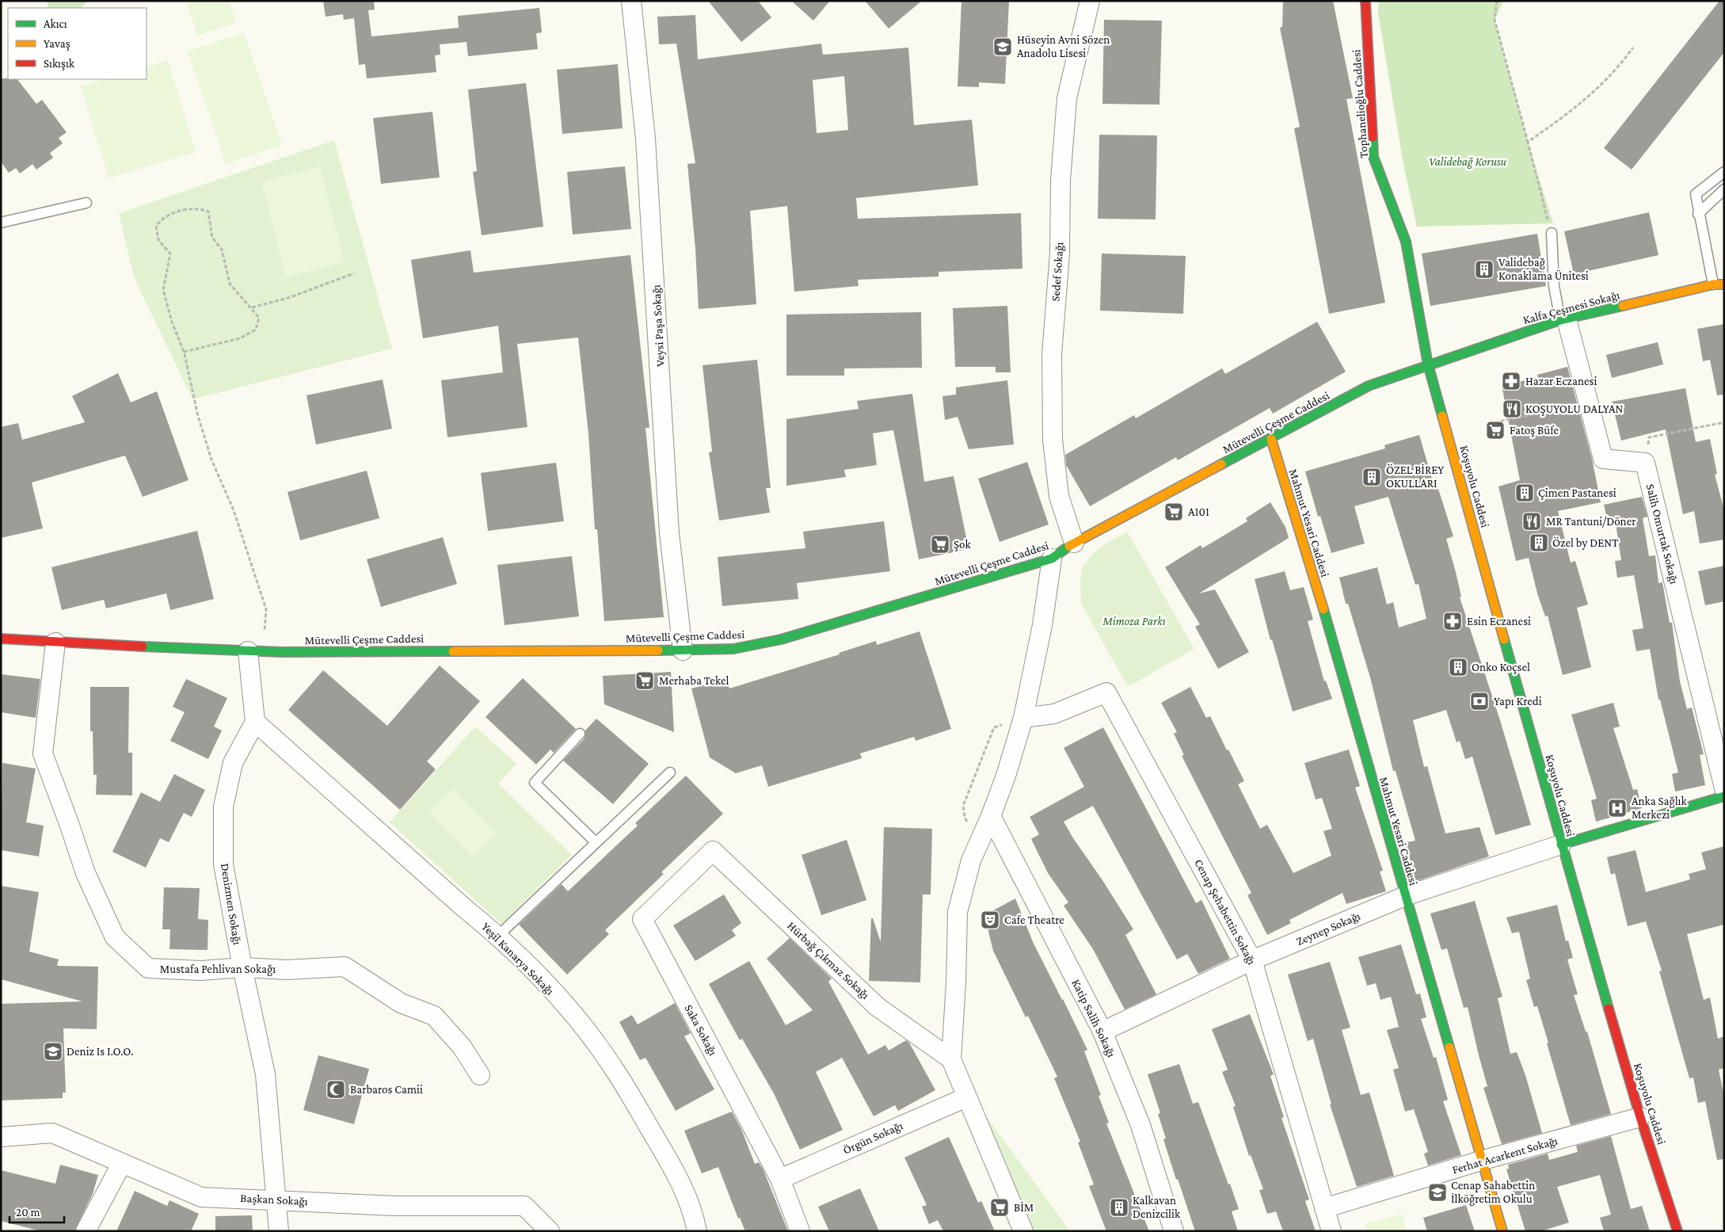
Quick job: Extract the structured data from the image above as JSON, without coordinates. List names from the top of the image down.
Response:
{
  "streets": {
    "street": [
      "Tophanelioğlu Caddesi",
      "Sedef Sokağı",
      "Kalfa Çeşmesi Sokağı",
      "Veysi Paşa Sokağı",
      "Mütevelli Çeşme Caddesi",
      "Koşuyolu Caddesi",
      "Mahmut Yesari Caddesi",
      "Salih Omurtak Sokağı",
      "Denizmen Sokağı",
      "Cenap Şehabettin Sokağı",
      "Zeynep Sokağı",
      "Yeşil Kanarya Sokağı",
      "Hürbağ Çıkmaz Sokağı",
      "Mustafa Pehlivan Sokağı",
      "Katip Salih Sokağı",
      "Saka Sokağı",
      "Örgün Sokağı",
      "Ferhat Acarkent Sokağı",
      "Başkan Sokağı"
    ]
  },
  "crossings": [
    ["Tophanelioğlu Caddesi", "Kalfa Çeşmesi Sokağı"],
    ["Tophanelioğlu Caddesi", "Mütevelli Çeşme Caddesi"],
    ["Tophanelioğlu Caddesi", "Koşuyolu Caddesi"],
    ["Sedef Sokağı", "Mütevelli Çeşme Caddesi"],
    ["Kalfa Çeşmesi Sokağı", "Mütevelli Çeşme Caddesi"],
    ["Kalfa Çeşmesi Sokağı", "Koşuyolu Caddesi"],
    ["Veysi Paşa Sokağı", "Mütevelli Çeşme Caddesi"],
    ["Mütevelli Çeşme Caddesi", "Koşuyolu Caddesi"],
    ["Mütevelli Çeşme Caddesi", "Mahmut Yesari Caddesi"],
    ["Mütevelli Çeşme Caddesi", "Mustafa Pehlivan Sokağı"],
    ["Koşuyolu Caddesi", "Zeynep Sokağı"],
    ["Koşuyolu Caddesi", "Ferhat Acarkent Sokağı"],
    ["Mahmut Yesari Caddesi", "Zeynep Sokağı"],
    ["Mahmut Yesari Caddesi", "Ferhat Acarkent Sokağı"],
    ["Denizmen Sokağı", "Yeşil Kanarya Sokağı"],
    ["Denizmen Sokağı", "Mustafa Pehlivan Sokağı"],
    ["Denizmen Sokağı", "Başkan Sokağı"],
    ["Cenap Şehabettin Sokağı", "Zeynep Sokağı"],
    ["Cenap Şehabettin Sokağı", "Ferhat Acarkent Sokağı"],
    ["Zeynep Sokağı", "Katip Salih Sokağı"],
    ["Hürbağ Çıkmaz Sokağı", "Saka Sokağı"],
    ["Saka Sokağı", "Örgün Sokağı"]
  ],
  "parks": ["Validebağ Korusu", "Mimoza Parkı"],
  "places": {
    "school or university": ["Hüseyin Avni Sözen Anadolu Lisesi", "Deniz Is I.O.O.", "Cenap Sahabettin İlköğretim Okulu"],
    "building": [
      "Validebağ Konaklama Ünitesi",
      "ÖZEL BİREY OKULLARI",
      "Çimen Pastanesi",
      "Özel by DENT",
      "Onko Koçsel",
      "Kalkavan Denizcilik"
    ],
    "pharmacy": ["Hazar Eczanesi", "Esin Eczanesi"],
    "restaurant": ["KOŞUYOLU DALYAN", "MR Tantuni/Döner"],
    "supermarket": [
      "Fatoş Büfe",
      "A101",
      "Şok",
      "Merhaba Tekel",
      "BİM"
    ],
    "bank": ["Yapı Kredi"],
    "hospital": ["Anka Sağlık Merkezi"],
    "theatre": ["Cafe Theatre"],
    "mosque": ["Barbaros Camii"]
  },
  "legend": ["Akıcı", "Yavaş", "Sıkışık"],
  "scale_bar": "20 m"
}
